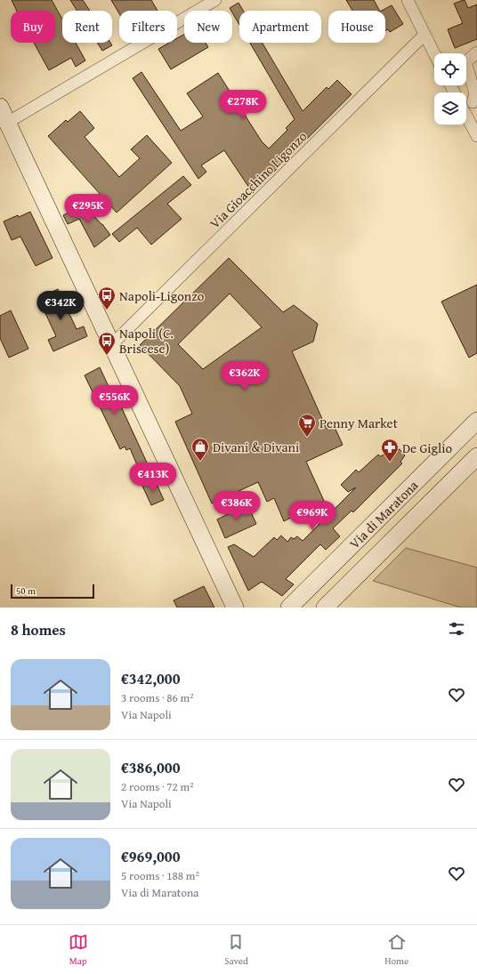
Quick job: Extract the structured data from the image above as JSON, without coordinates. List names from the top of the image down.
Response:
{
  "streets": {
    "main road": ["Via di Maratona"],
    "street": ["Via Gioacchino Ligonzo"]
  },
  "places": {
    "bus stop": ["Napoli-Ligonzo", "Napoli (C. Briscese)"],
    "supermarket": ["Penny Market"],
    "shop": ["Divani & Divani"],
    "pharmacy": ["De Giglio"]
  },
  "scale_bar": "50 m",
  "page": {
    "chip": [
      "Buy",
      "Rent",
      "Filters",
      "New",
      "Apartment",
      "House"
    ],
    "price": [
      "€278K",
      "€295K",
      "€342K",
      "€362K",
      "€556K",
      "€413K",
      "€386K",
      "€969K"
    ],
    "scale": "50 m",
    "heading": "8 homes",
    "list": [
      {
        "name": "€342,000",
        "note": "3 rooms · 86 m² · Via Napoli"
      },
      {
        "name": "€386,000",
        "note": "2 rooms · 72 m² · Via Napoli"
      },
      {
        "name": "€969,000",
        "note": "5 rooms · 188 m² · Via di Maratona"
      }
    ],
    "tabs": ["Map", "Saved", "Home"]
  }
}
